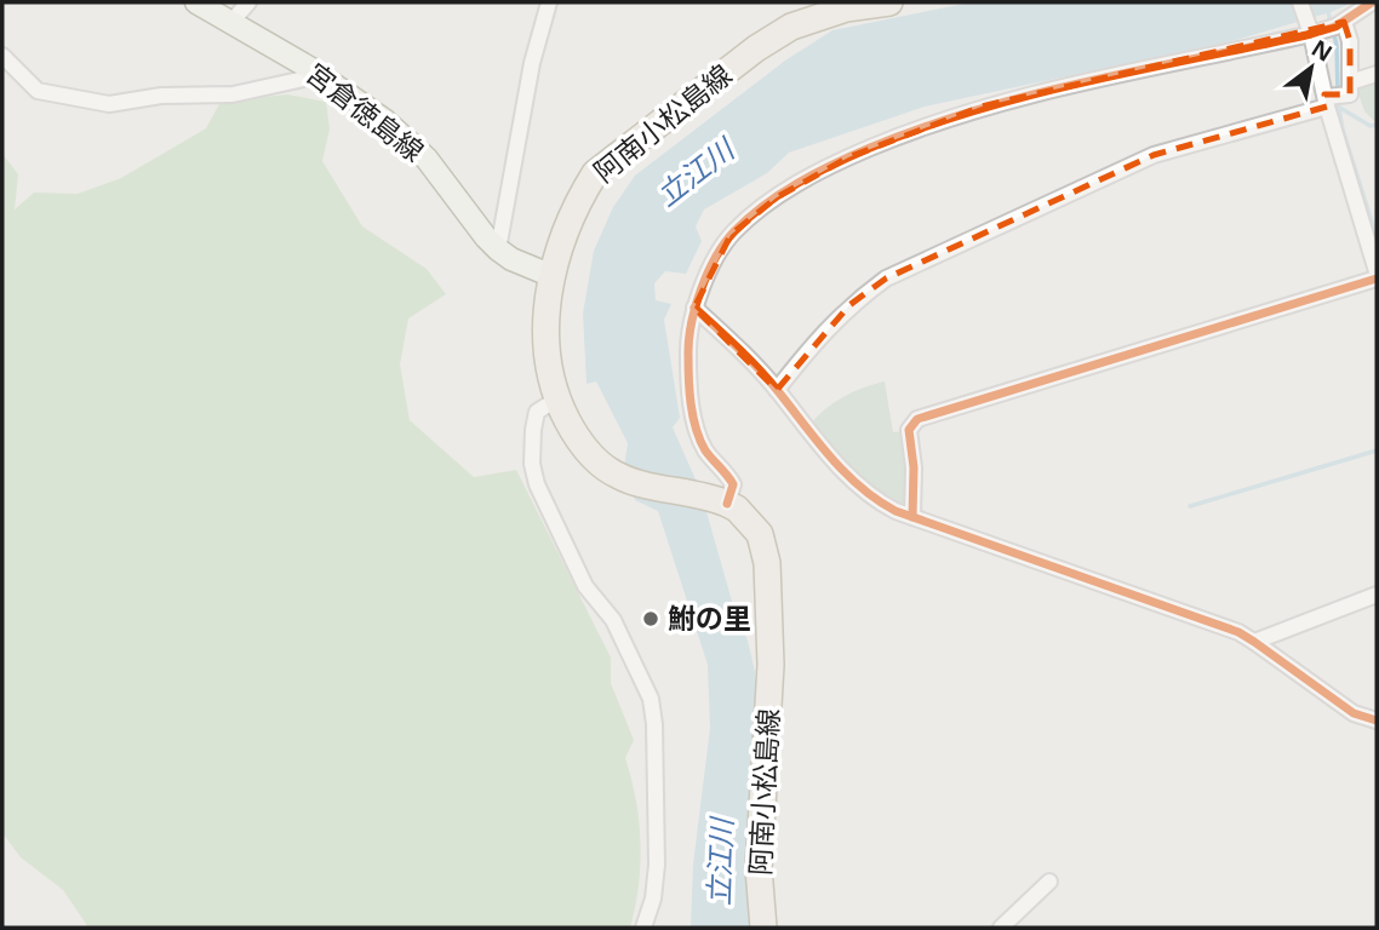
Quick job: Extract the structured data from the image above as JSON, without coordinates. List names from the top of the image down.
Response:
{
  "streets": {
    "main road": ["宮倉徳島線", "阿南小松島線"]
  },
  "crossings": [
    ["宮倉徳島線", "阿南小松島線"]
  ],
  "water": ["立江川"],
  "places": ["鮒の里"],
  "north": "top right"
}
